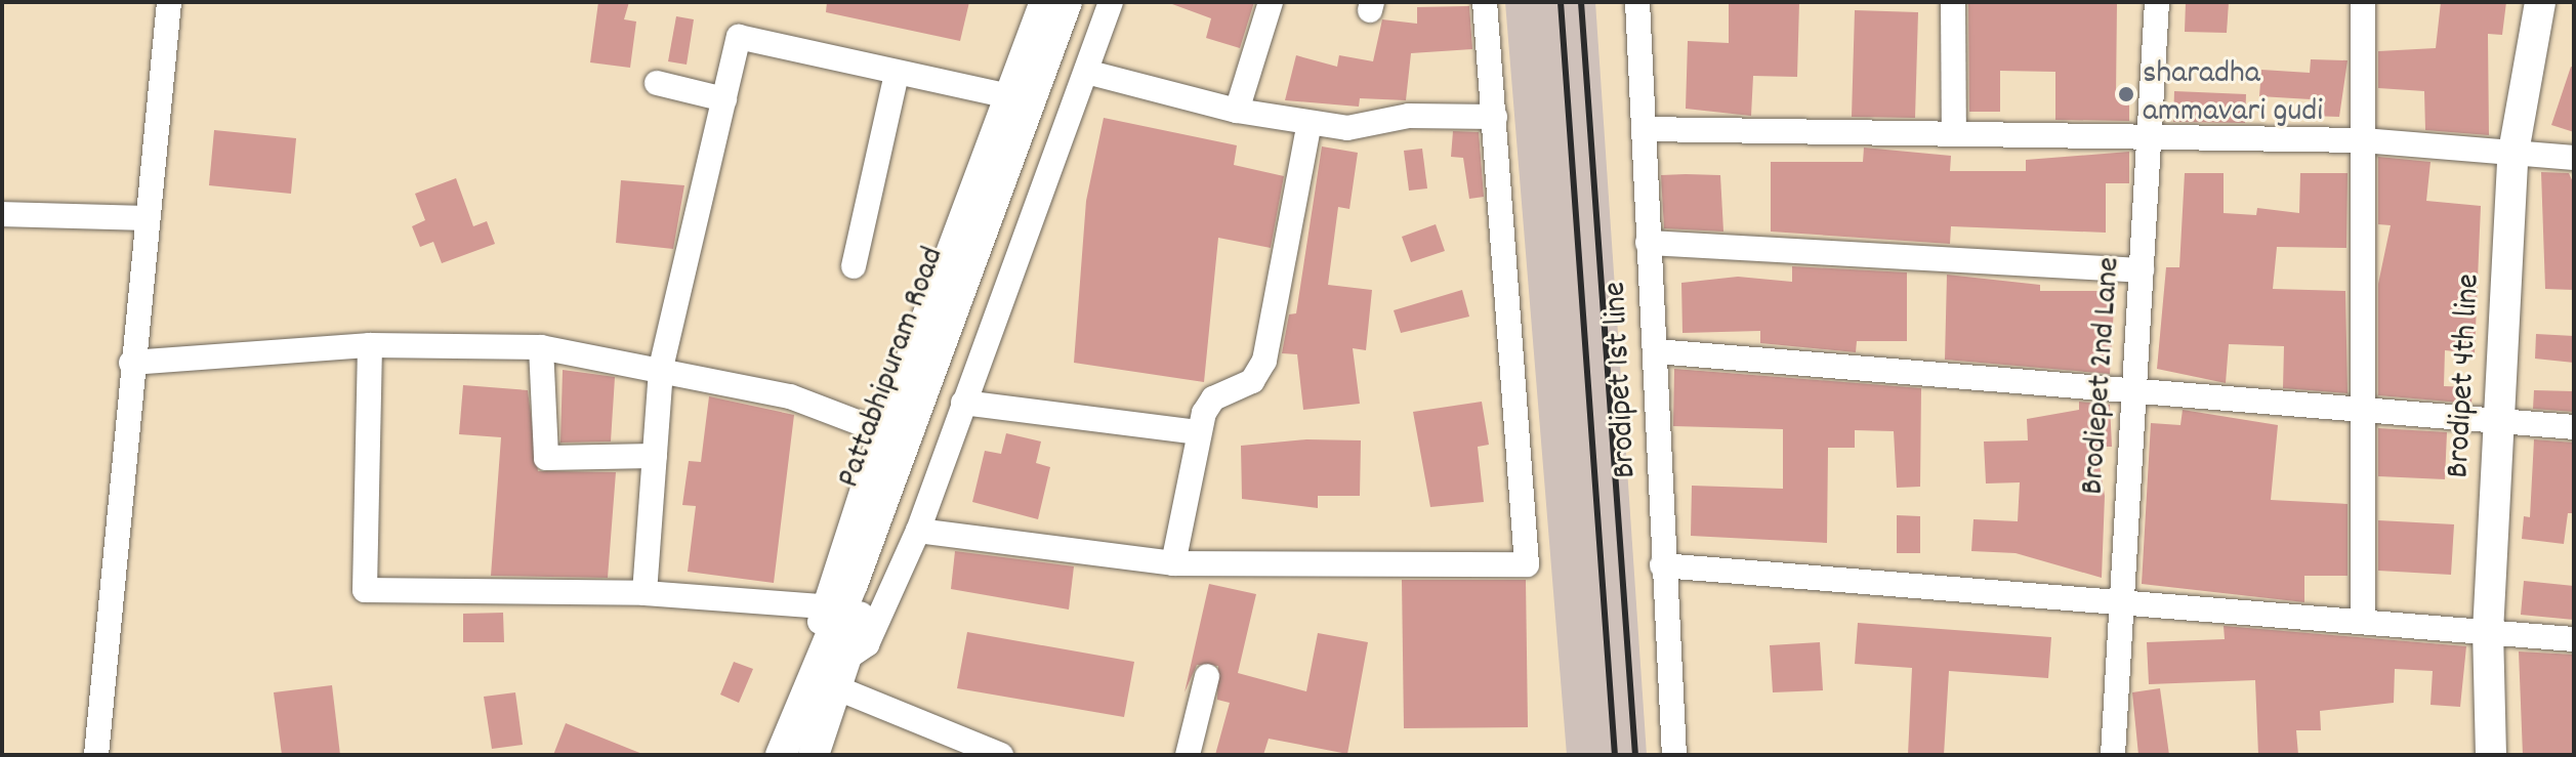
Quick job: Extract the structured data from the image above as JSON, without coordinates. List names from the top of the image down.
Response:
{
  "streets": {
    "street": [
      "Pattabhipuram Road",
      "Brodiepet 2nd Lane",
      "Brodipet 4th line",
      "Brodipet 1st line"
    ]
  },
  "places": ["sharadha ammavari gudi"]
}
